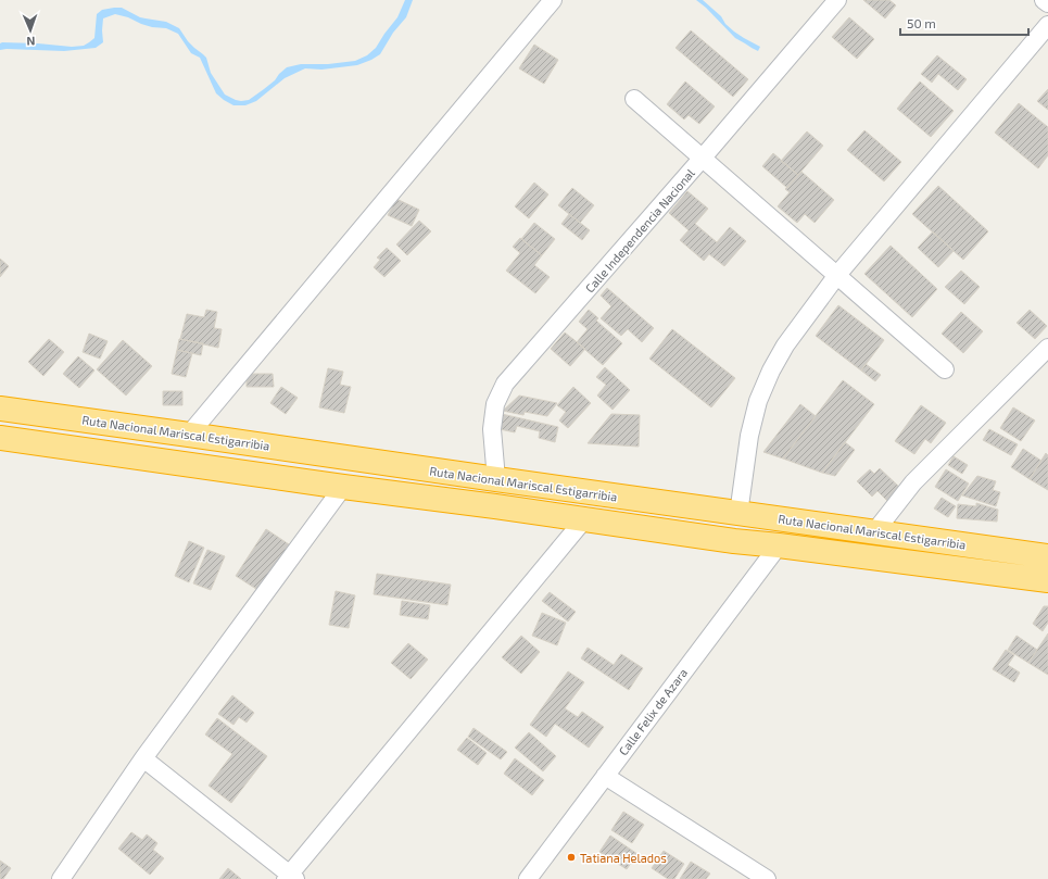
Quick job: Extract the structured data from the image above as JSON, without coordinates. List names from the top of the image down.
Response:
{
  "streets": {
    "highway": ["Ruta Nacional Mariscal Estigarribia"],
    "street": ["Calle Independencia Nacional", "Calle Felix de Azara"]
  },
  "crossings": [
    ["Calle Independencia Nacional", "Ruta Nacional Mariscal Estigarribia"],
    ["Ruta Nacional Mariscal Estigarribia", "Calle Felix de Azara"]
  ],
  "places": ["Tatiana Helados"],
  "scale_bar": "50 m",
  "north": "bottom"
}
